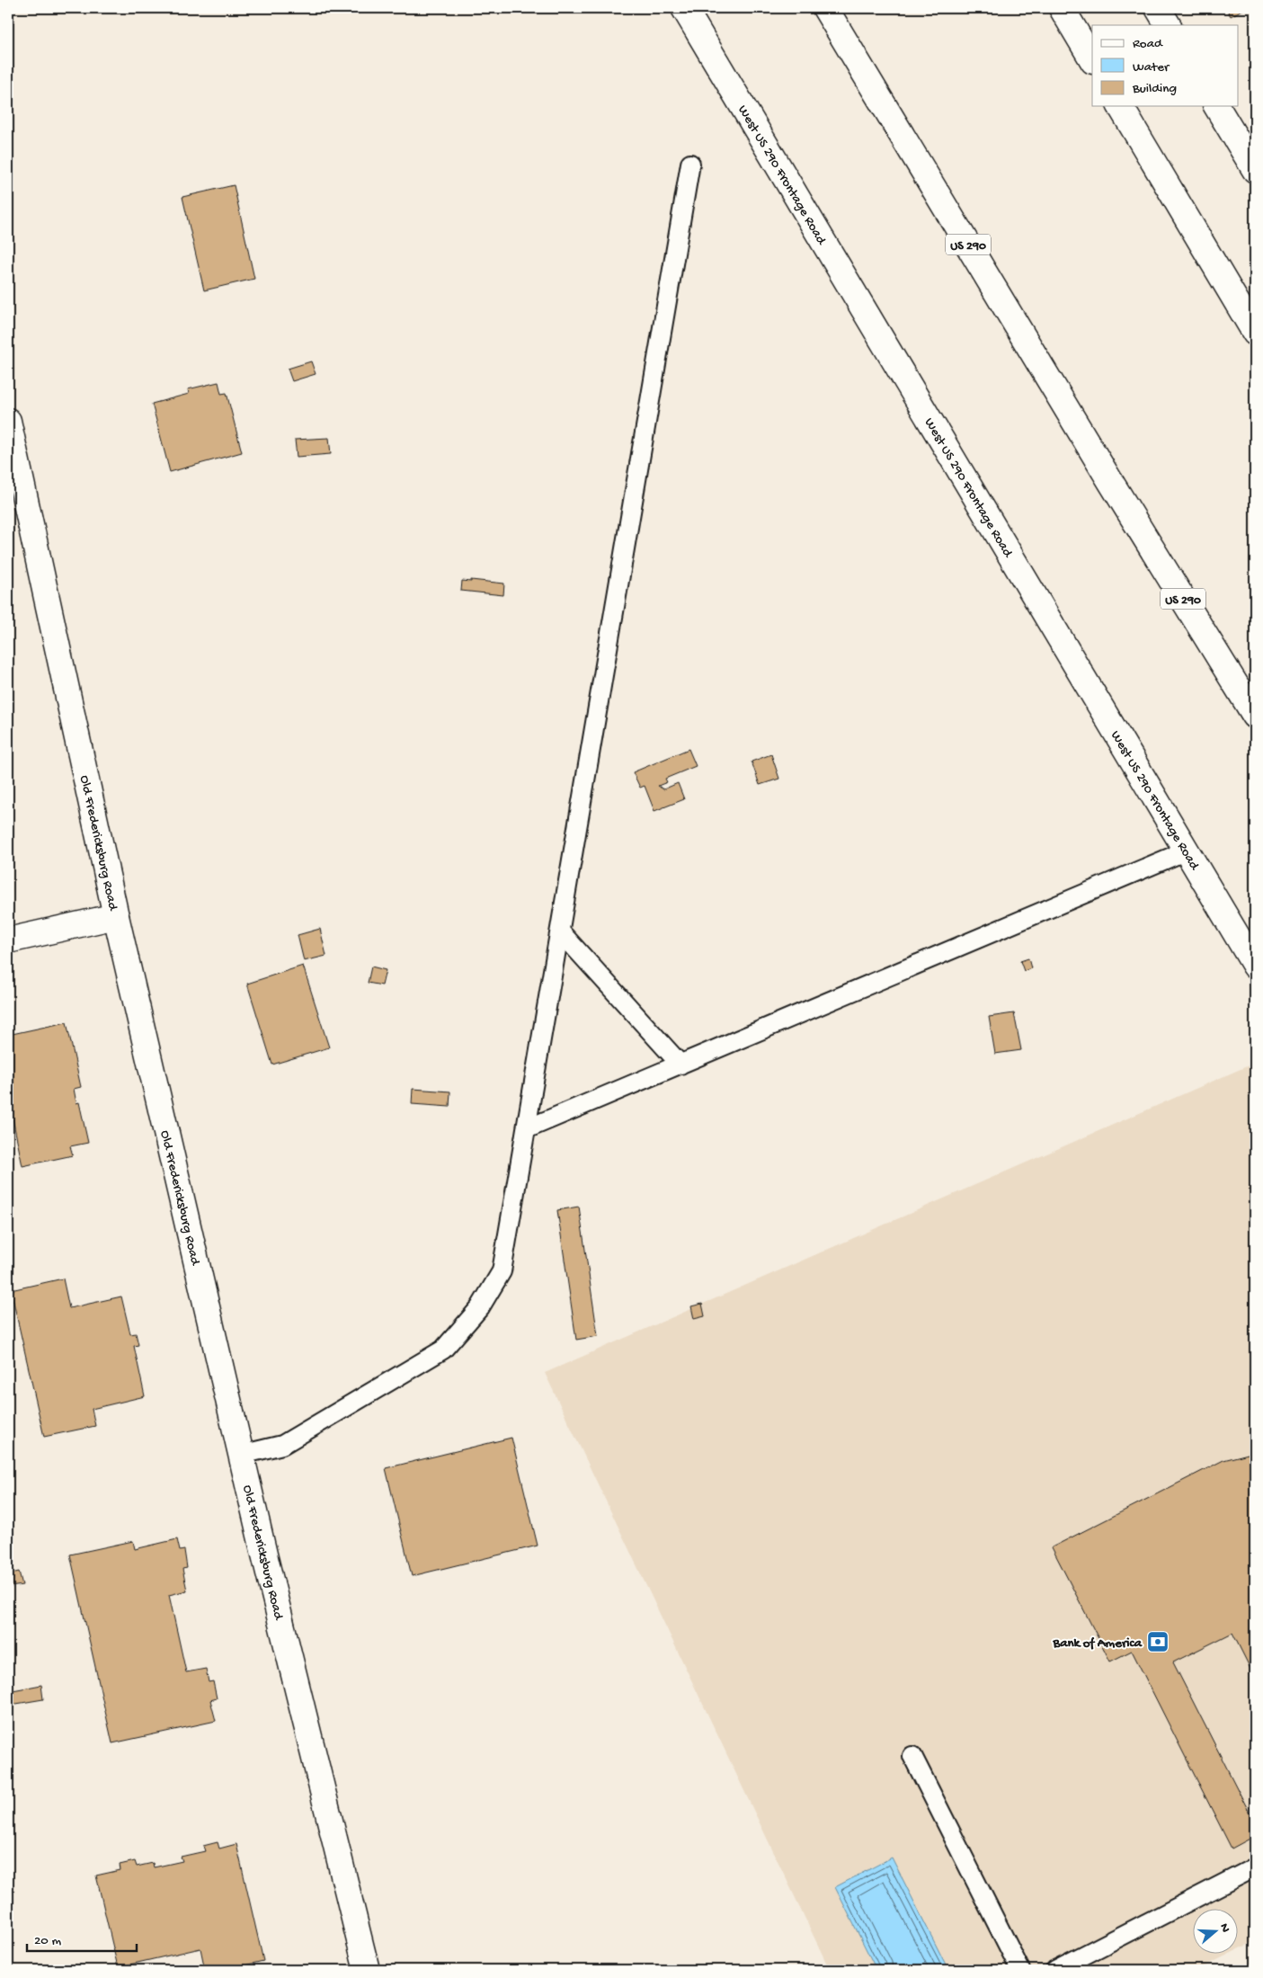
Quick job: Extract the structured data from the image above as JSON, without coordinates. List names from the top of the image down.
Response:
{
  "streets": {
    "main road": ["West US 290 Frontage Road", "US 290", "Old Fredericksburg Road"]
  },
  "places": {
    "bank": ["Bank of America"]
  },
  "legend": ["Road", "Water", "Building"],
  "scale_bar": "20 m",
  "north": "right"
}
